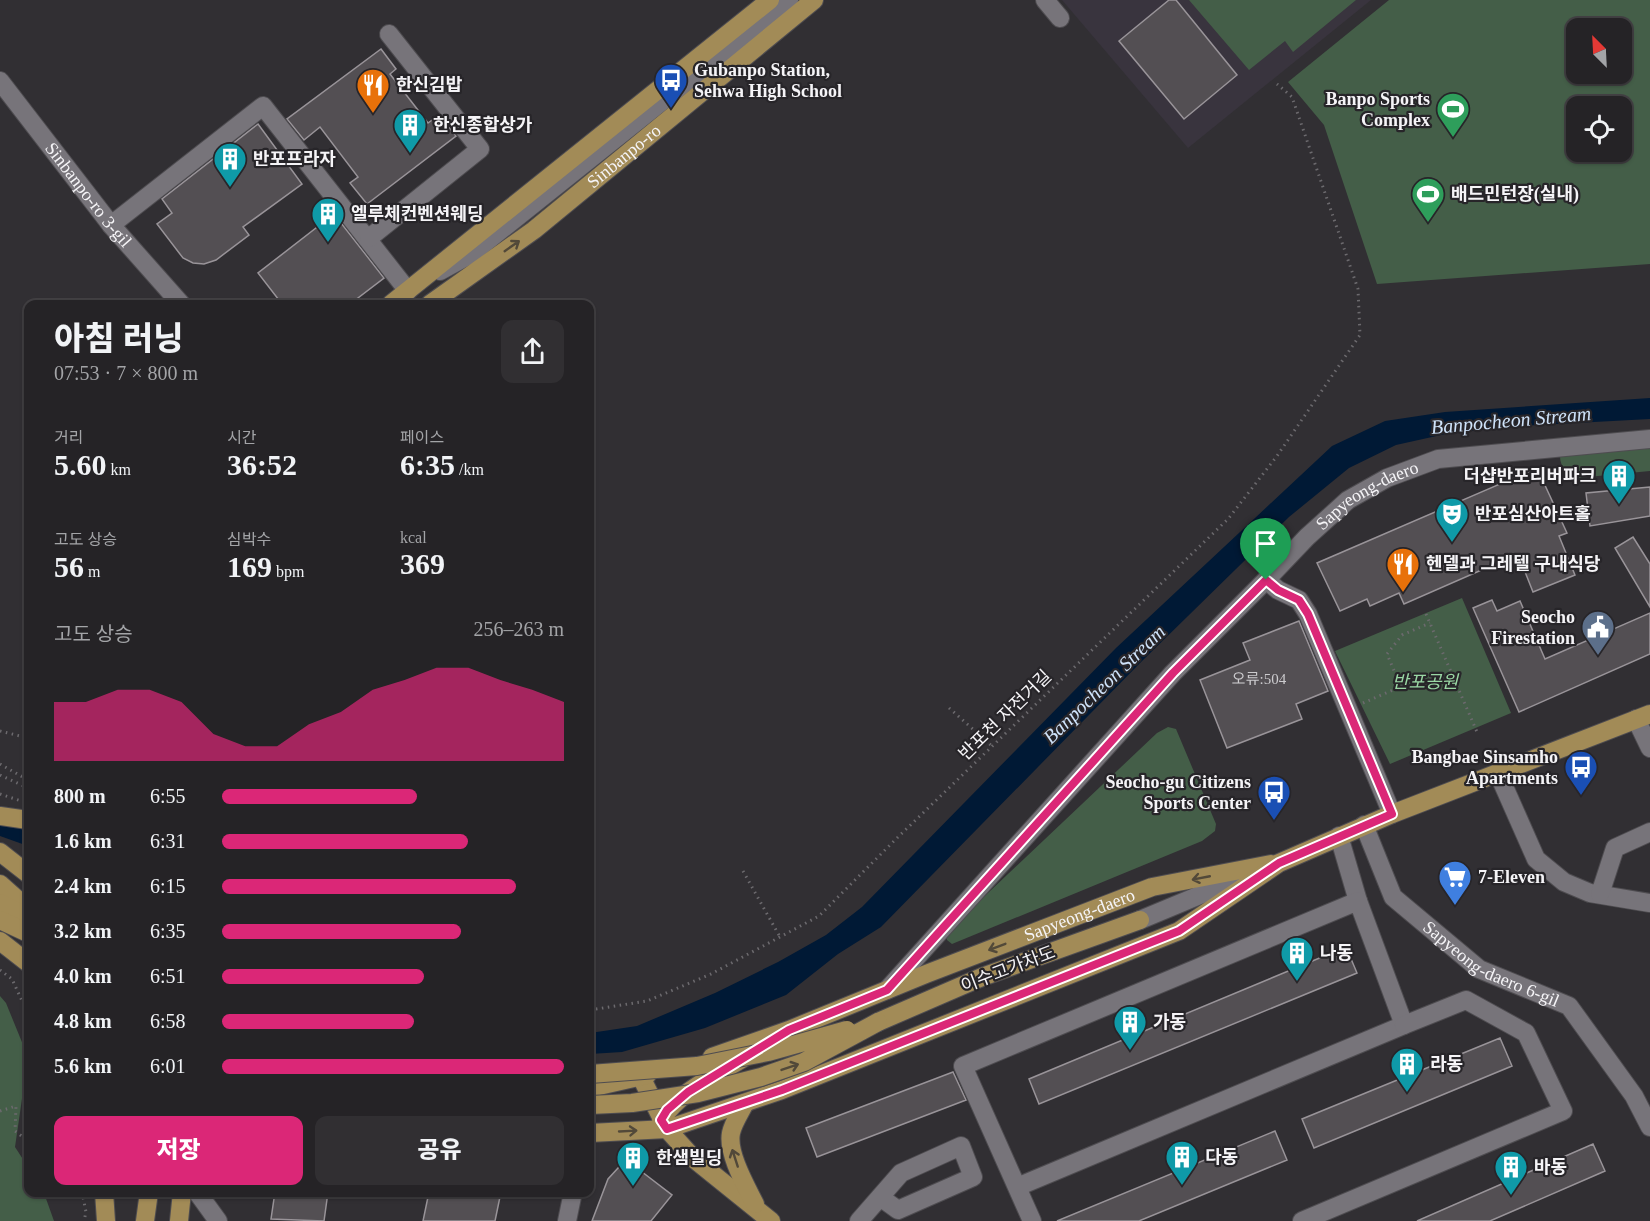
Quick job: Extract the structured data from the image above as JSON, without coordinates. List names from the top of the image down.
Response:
{
  "streets": {
    "main road": ["Sinbanpo-ro", "Sapyeong-daero", "이수고가차도"],
    "street": ["Sinbanpo-ro 3-gil", "Sapyeong-daero 6-gil"],
    "path": ["반포천 자전거길"]
  },
  "crossings": [
    ["Sapyeong-daero", "Sapyeong-daero 6-gil"],
    ["Sapyeong-daero", "이수고가차도"]
  ],
  "water": ["Banpocheon Stream"],
  "parks": ["반포공원"],
  "places": {
    "bus stop": ["Gubanpo Station, Sehwa High School", "Bangbae Sinsamho Apartments", "Seocho-gu Citizens Sports Center"],
    "restaurant": ["한신김밥", "헨델과 그레텔 구내식당"],
    "sports": ["Banpo Sports Complex", "배드민턴장(실내)"],
    "building": [
      "한신종합상가",
      "반포프라자",
      "엘루체컨벤션웨딩",
      "더샵반포리버파크",
      "나동",
      "가동",
      "라동",
      "다동",
      "한샘빌딩",
      "바동"
    ],
    "theatre": ["반포심산아트홀"],
    "public building": ["Seocho Firestation"],
    "supermarket": ["7-Eleven"]
  },
  "house_numbers": ["오류:504"],
  "north": "top left",
  "page": {
    "heading": ["아침 러닝", "07:53 · 7 × 800 m"],
    "stats": [
      ["거리", "5.60 km"],
      ["시간", "36:52"],
      ["페이스", "6:35 /km"],
      ["고도 상승", "56 m"],
      ["심박수", "169 bpm"],
      ["kcal", "369"]
    ],
    "chart": ["고도 상승", "256–263 m"],
    "list": [
      {
        "name": "800 m",
        "note": "6:55"
      },
      {
        "name": "1.6 km",
        "note": "6:31"
      },
      {
        "name": "2.4 km",
        "note": "6:15"
      },
      {
        "name": "3.2 km",
        "note": "6:35"
      },
      {
        "name": "4.0 km",
        "note": "6:51"
      },
      {
        "name": "4.8 km",
        "note": "6:58"
      },
      {
        "name": "5.6 km",
        "note": "6:01"
      }
    ],
    "buttons": ["저장", "공유"]
  }
}
